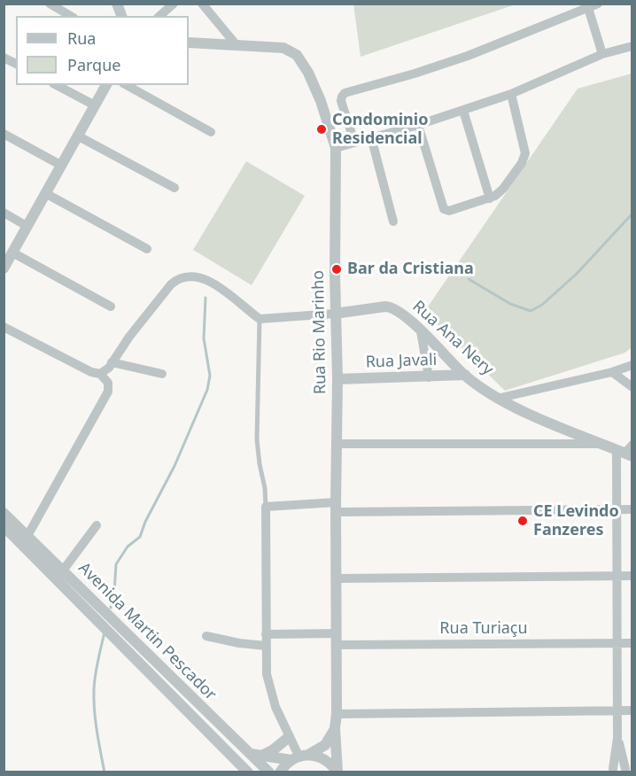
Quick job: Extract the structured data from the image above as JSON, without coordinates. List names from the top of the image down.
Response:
{
  "streets": {
    "street": [
      "Rua Rio Marinho",
      "Rua Ana Nery",
      "Rua Javali",
      "Rua Turiaçu",
      "Avenida Martin Pescador"
    ]
  },
  "crossings": [
    ["Rua Rio Marinho", "Rua Ana Nery"],
    ["Rua Rio Marinho", "Rua Javali"],
    ["Rua Rio Marinho", "Rua Turiaçu"],
    ["Rua Ana Nery", "Rua Javali"]
  ],
  "places": ["Condominio Residencial", "Bar da Cristiana", "CE Levindo Fanzeres"],
  "legend": ["Rua", "Parque"]
}
